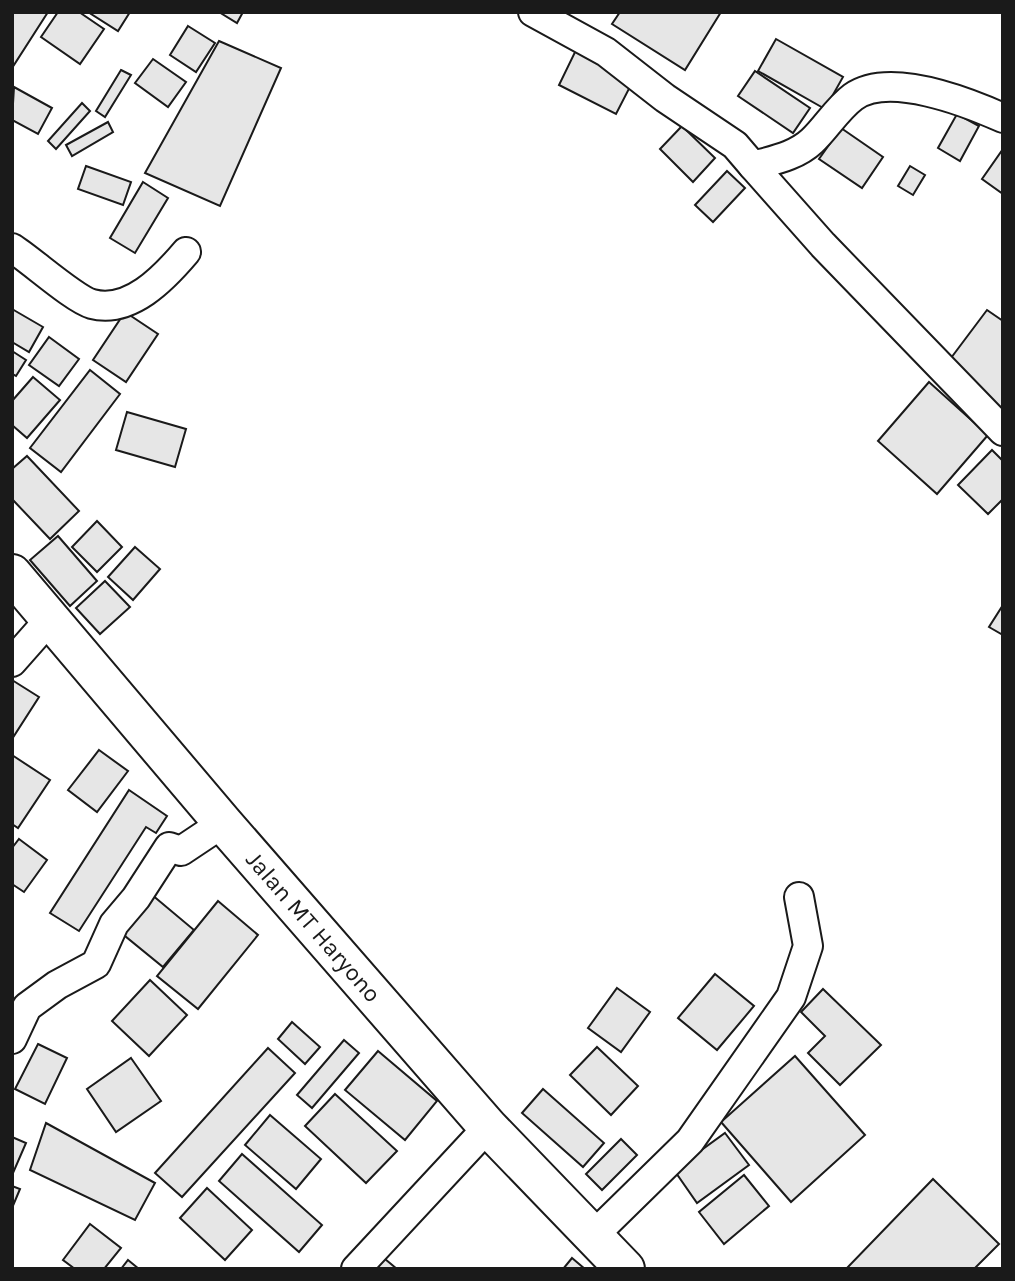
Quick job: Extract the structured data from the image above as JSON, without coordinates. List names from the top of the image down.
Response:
{
  "streets": {
    "main road": ["Jalan MT Haryono"]
  }
}
